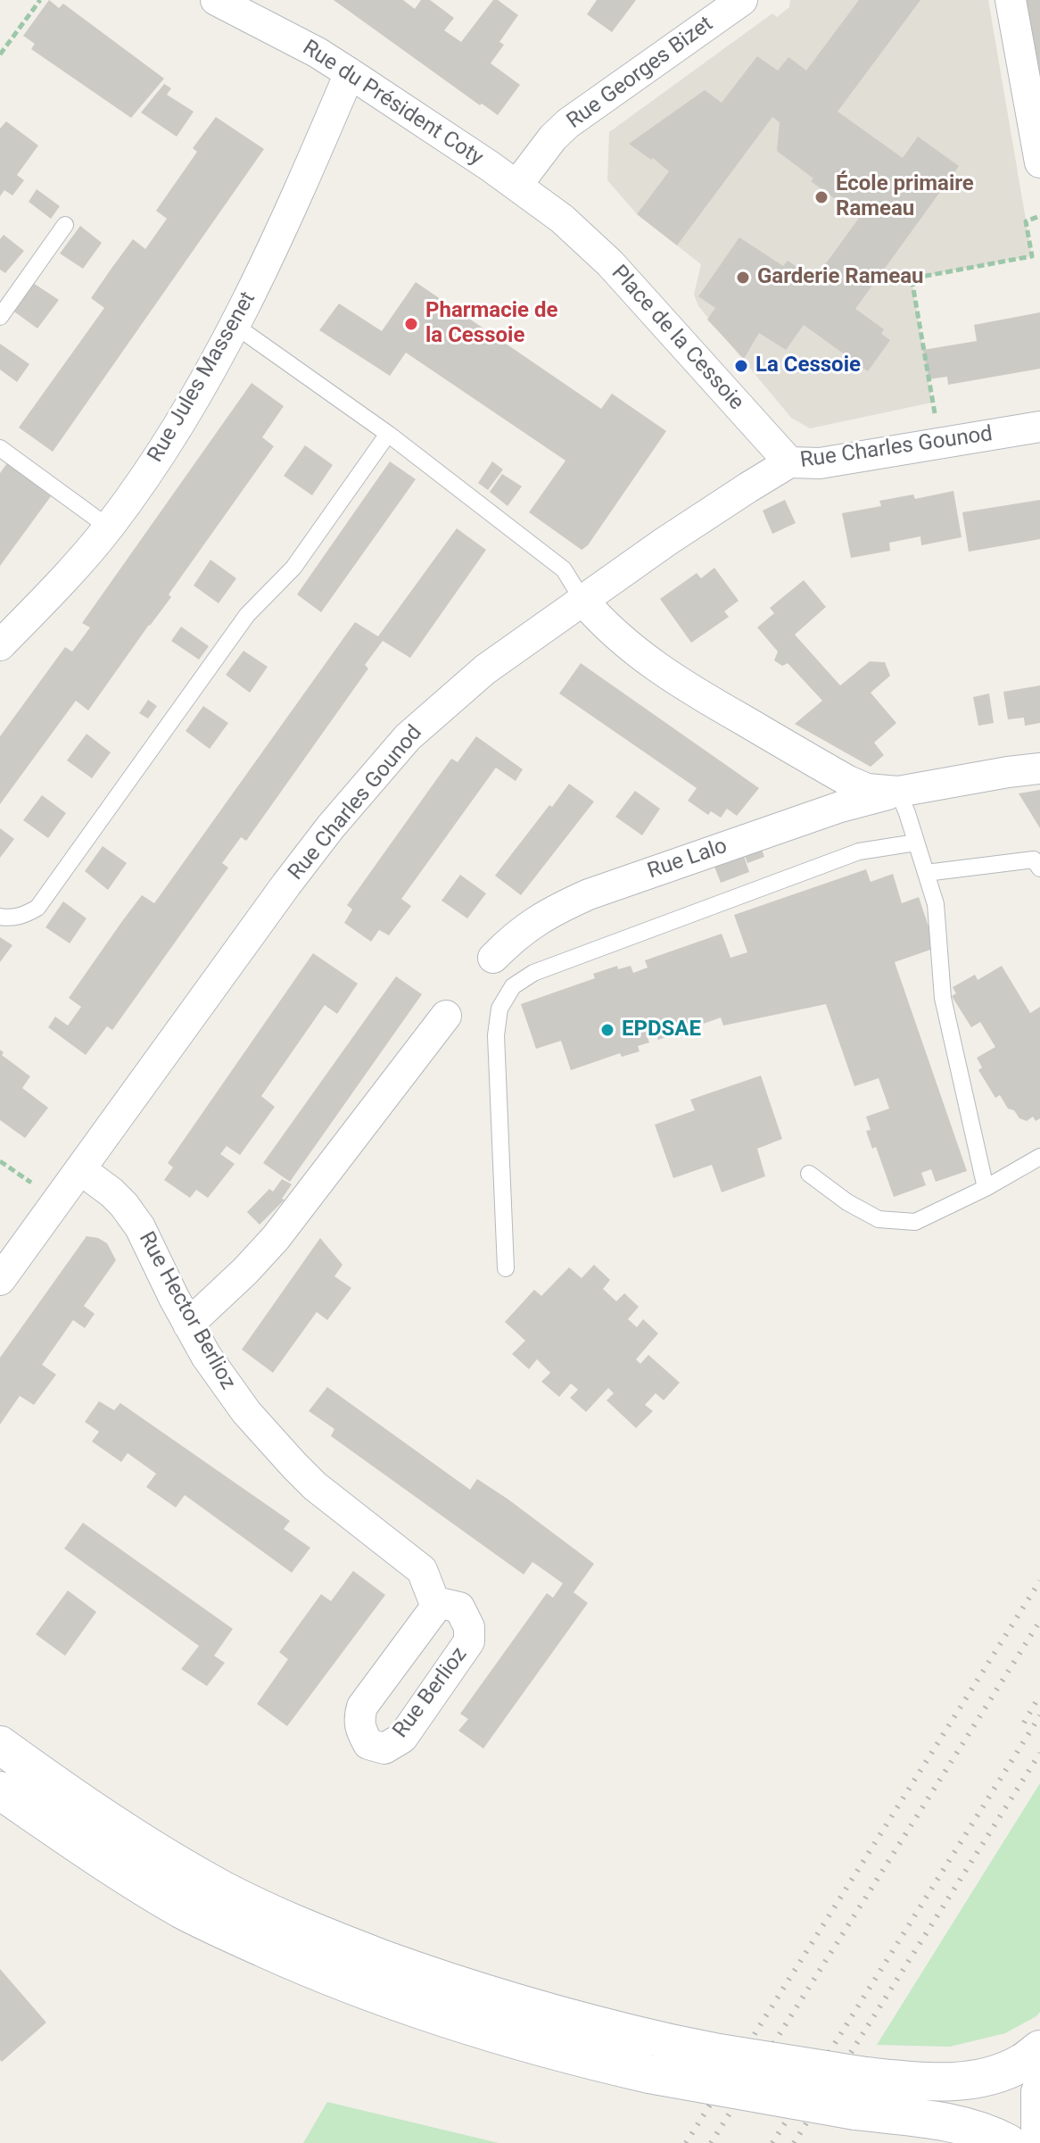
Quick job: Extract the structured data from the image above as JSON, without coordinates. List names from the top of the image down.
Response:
{
  "streets": {
    "street": [
      "Rue Georges Bizet",
      "Rue du Président Coty",
      "Place de la Cessoie",
      "Rue Jules Massenet",
      "Rue Charles Gounod",
      "Rue Lalo",
      "Rue Hector Berlioz"
    ]
  },
  "crossings": [
    ["Rue Georges Bizet", "Rue du Président Coty"],
    ["Rue du Président Coty", "Place de la Cessoie"],
    ["Rue du Président Coty", "Rue Jules Massenet"],
    ["Place de la Cessoie", "Rue Charles Gounod"],
    ["Rue Charles Gounod", "Rue Lalo"],
    ["Rue Charles Gounod", "Rue Hector Berlioz"]
  ],
  "places": [
    "École primaire Rameau",
    "Garderie Rameau",
    "Pharmacie de la Cessoie",
    "La Cessoie",
    "EPDSAE"
  ]
}
